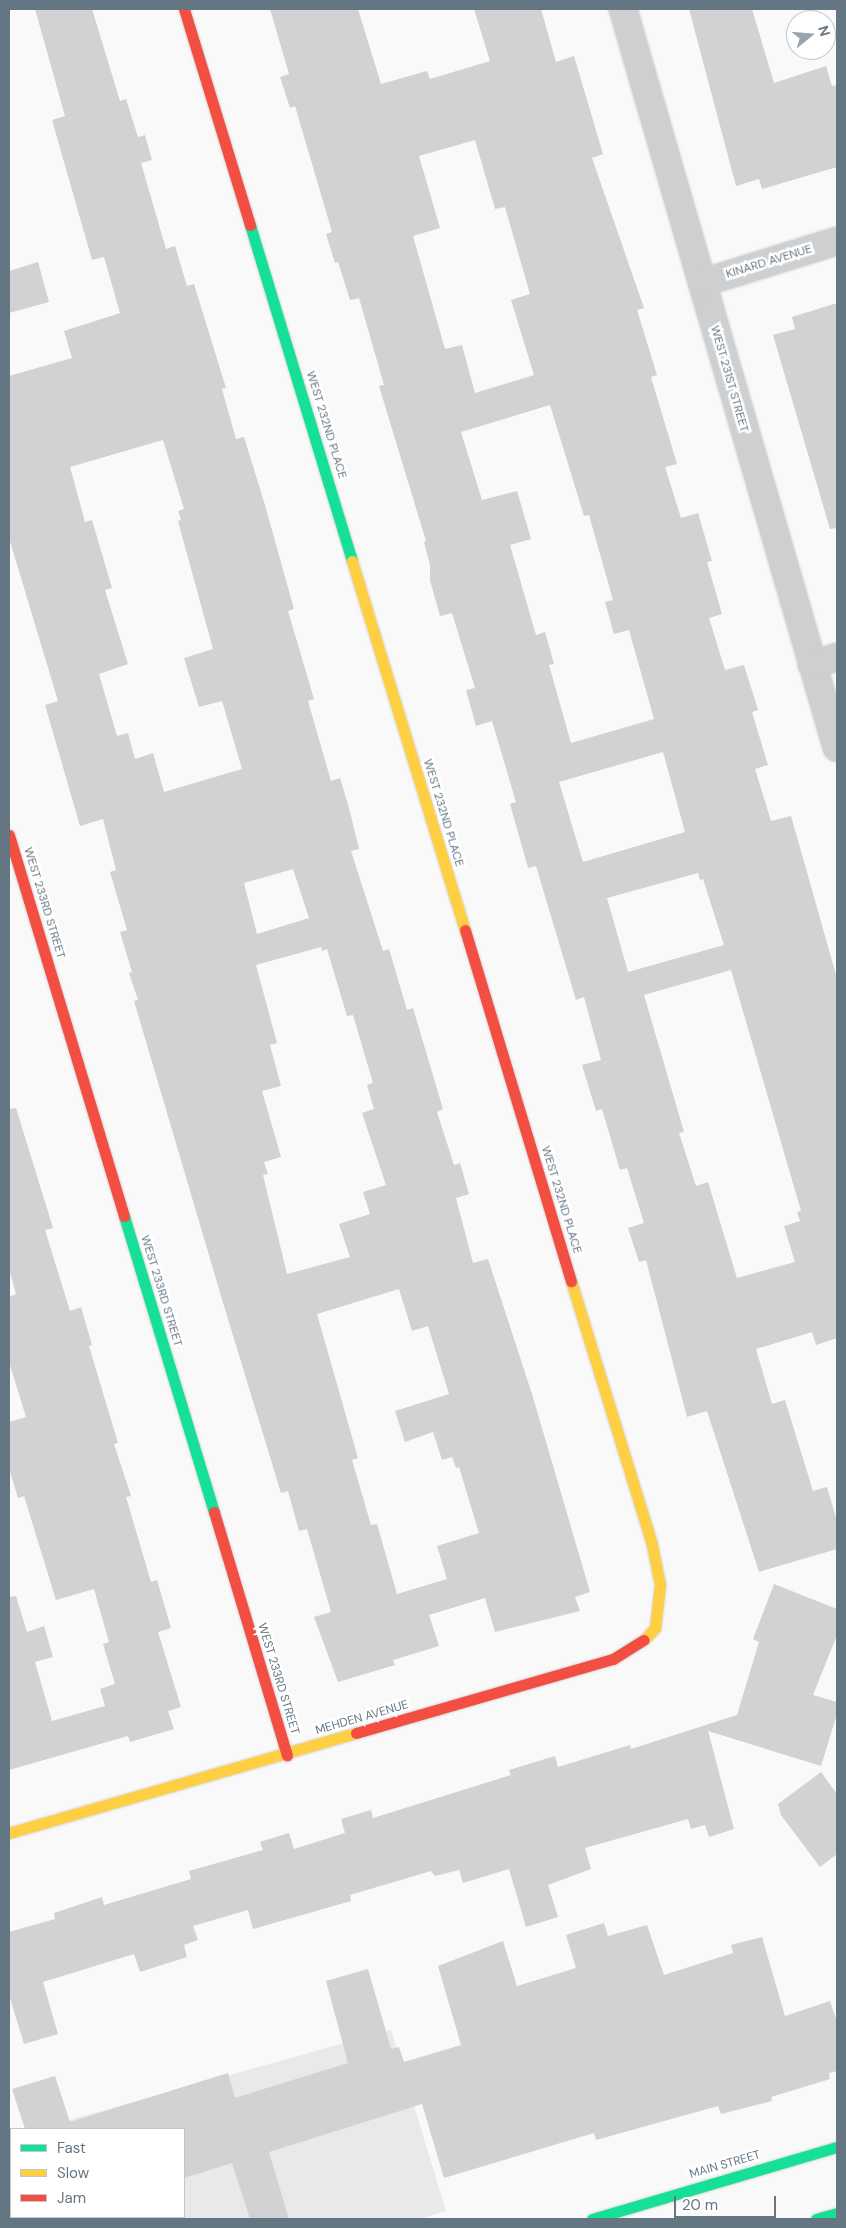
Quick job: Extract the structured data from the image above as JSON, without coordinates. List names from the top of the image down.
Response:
{
  "streets": {
    "street": [
      "KINARD AVENUE",
      "WEST 231ST STREET",
      "WEST 232ND PLACE",
      "WEST 233RD STREET",
      "MEHDEN AVENUE",
      "MAIN STREET"
    ]
  },
  "crossings": [
    ["KINARD AVENUE", "WEST 231ST STREET"],
    ["WEST 232ND PLACE", "MEHDEN AVENUE"],
    ["WEST 233RD STREET", "MEHDEN AVENUE"]
  ],
  "legend": ["Fast", "Slow", "Jam"],
  "scale_bar": "20 m",
  "north": "right"
}
